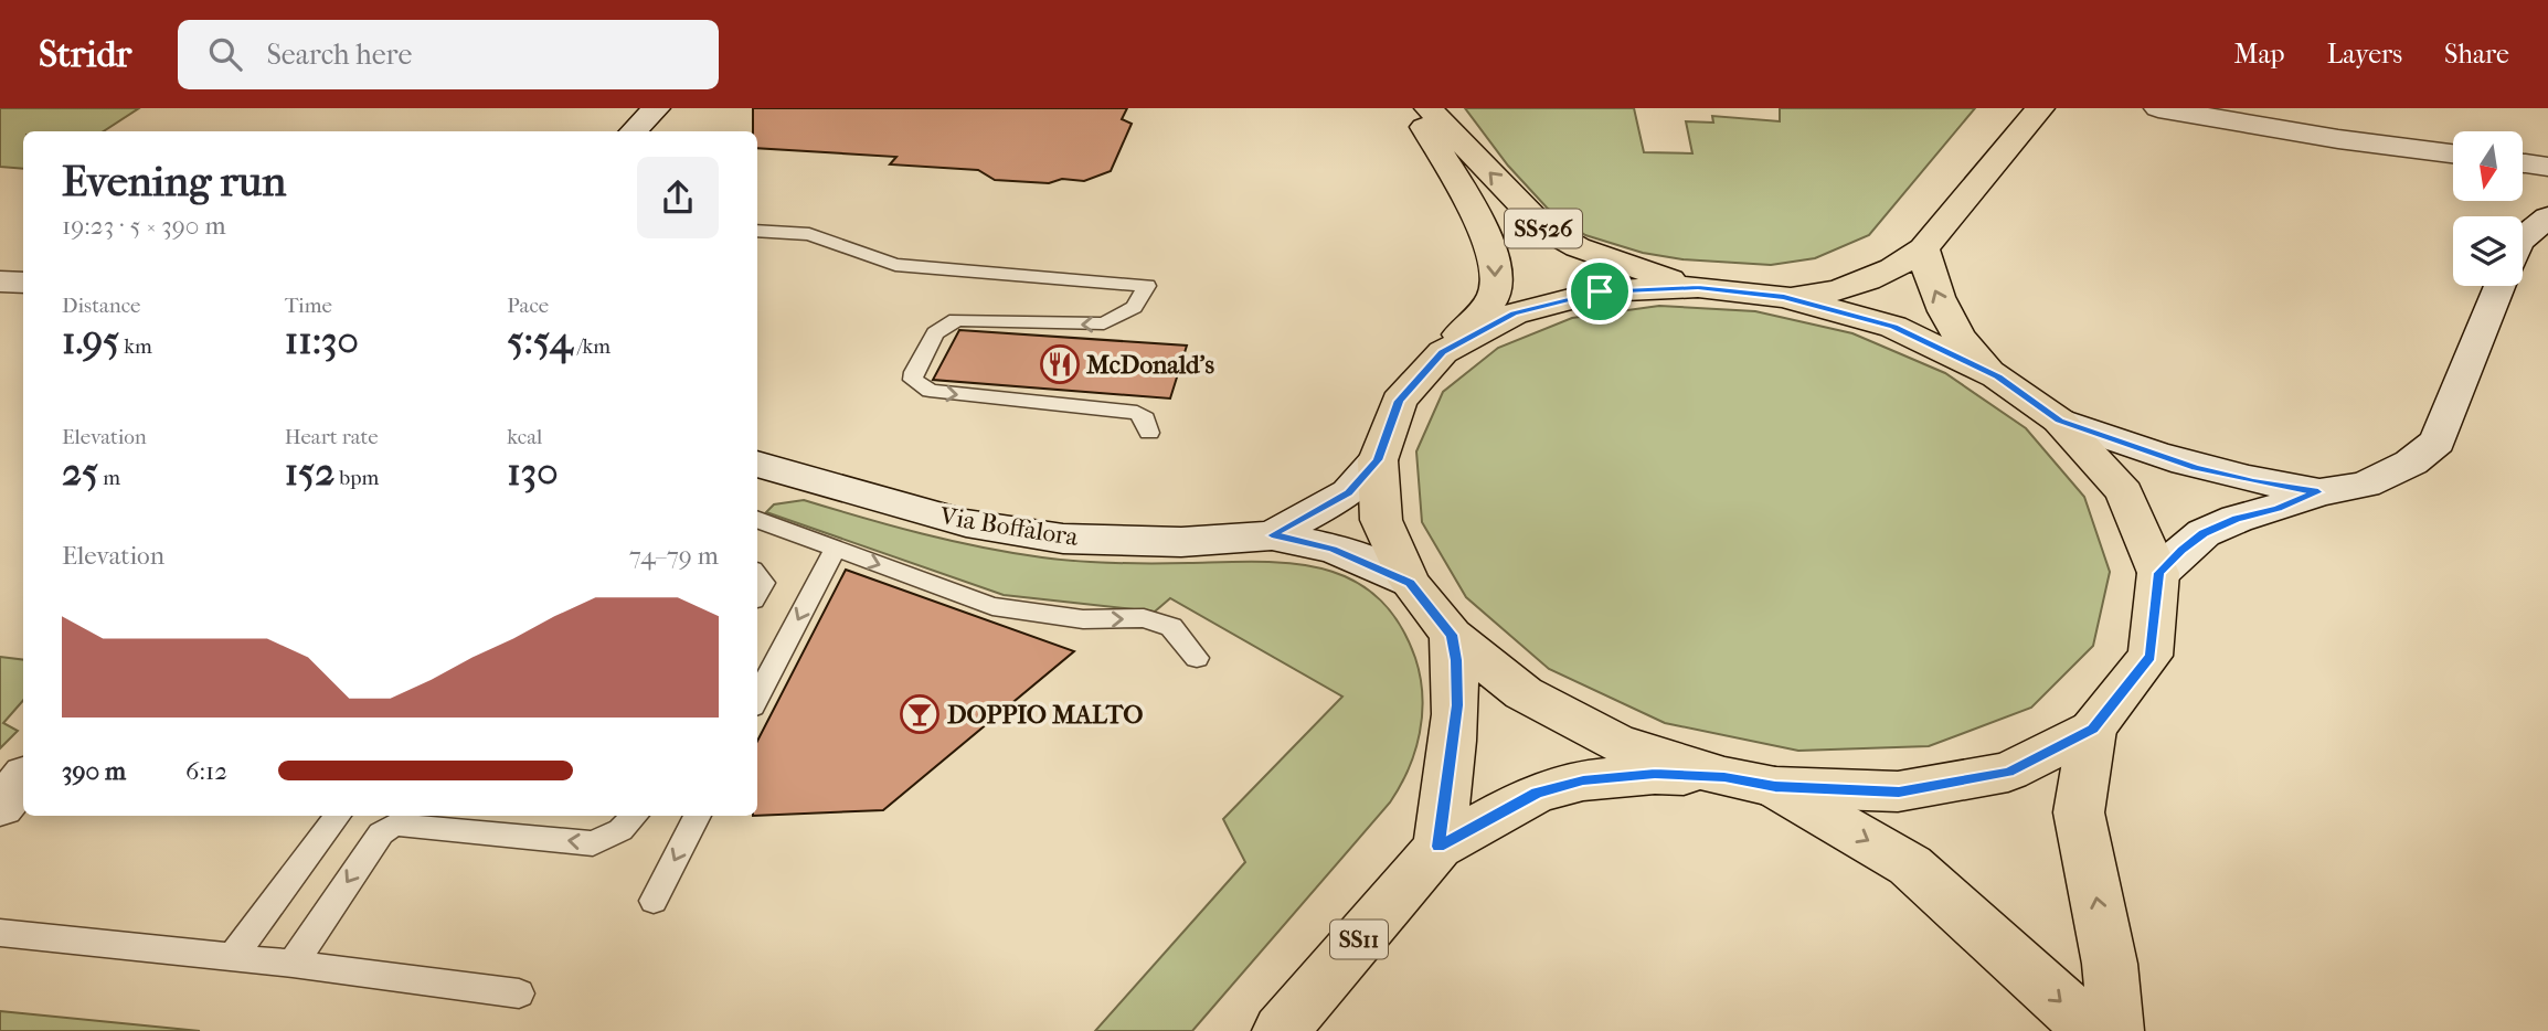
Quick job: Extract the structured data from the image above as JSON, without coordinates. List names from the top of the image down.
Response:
{
  "streets": {
    "main road": ["SS526", "SS11"],
    "street": ["Via Boffalora"]
  },
  "places": {
    "restaurant": ["McDonald's"],
    "bar": ["DOPPIO MALTO"]
  },
  "north": "bottom",
  "page": {
    "header": "Stridr",
    "search": "Search here",
    "nav": ["Map", "Layers", "Share"],
    "heading": ["Evening run", "19:23 · 5 × 390 m"],
    "stats": [
      ["Distance", "1.95 km"],
      ["Time", "11:30"],
      ["Pace", "5:54 /km"],
      ["Elevation", "25 m"],
      ["Heart rate", "152 bpm"],
      ["kcal", "130"]
    ],
    "chart": ["Elevation", "74–79 m"],
    "list": [
      {
        "name": "390 m",
        "note": "6:12"
      }
    ]
  }
}
